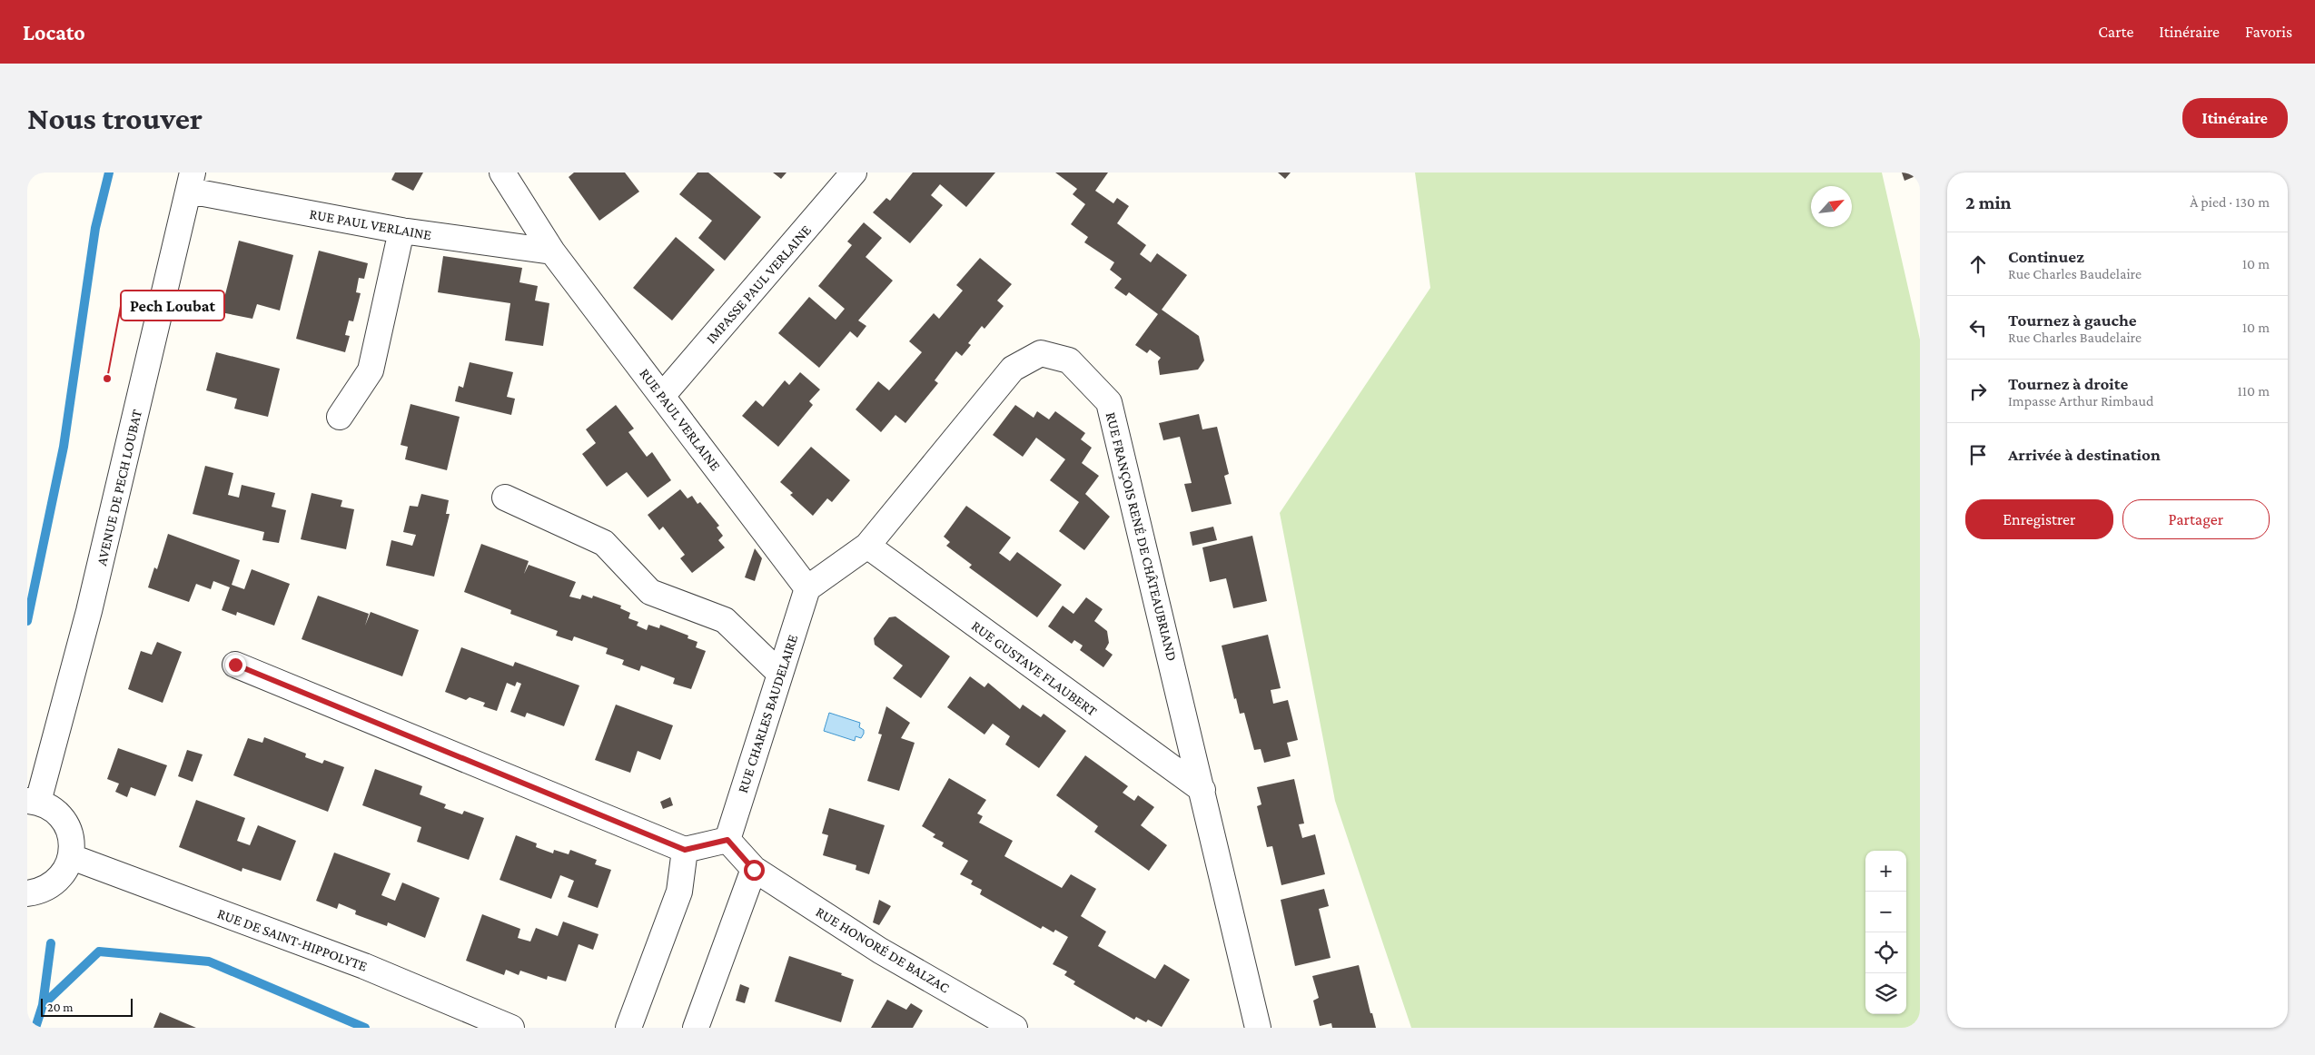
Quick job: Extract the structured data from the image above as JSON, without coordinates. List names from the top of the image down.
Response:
{
  "streets": {
    "street": [
      "RUE PAUL VERLAINE",
      "IMPASSE PAUL VERLAINE",
      "AVENUE DE PECH LOUBAT",
      "RUE FRANÇOIS RENÉ DE CHÂTEAUBRIAND",
      "RUE GUSTAVE FLAUBERT",
      "RUE CHARLES BAUDELAIRE",
      "RUE DE SAINT-HIPPOLYTE",
      "RUE HONORÉ DE BALZAC"
    ]
  },
  "crossings": [
    ["RUE PAUL VERLAINE", "IMPASSE PAUL VERLAINE"],
    ["RUE PAUL VERLAINE", "AVENUE DE PECH LOUBAT"],
    ["RUE PAUL VERLAINE", "RUE FRANÇOIS RENÉ DE CHÂTEAUBRIAND"],
    ["RUE PAUL VERLAINE", "RUE CHARLES BAUDELAIRE"],
    ["RUE FRANÇOIS RENÉ DE CHÂTEAUBRIAND", "RUE GUSTAVE FLAUBERT"],
    ["RUE FRANÇOIS RENÉ DE CHÂTEAUBRIAND", "RUE CHARLES BAUDELAIRE"]
  ],
  "places": ["Pech Loubat"],
  "scale_bar": "20 m",
  "north": "top right",
  "page": {
    "header": "Locato",
    "nav": ["Carte", "Itinéraire", "Favoris"],
    "buttons": [
      "Itinéraire",
      ["Enregistrer", "Partager"]
    ],
    "title": "Nous trouver",
    "heading": ["2 min", "À pied · 130 m"],
    "list": [
      ["Continuez", "Rue Charles Baudelaire", "10 m"],
      ["Tournez à gauche", "Rue Charles Baudelaire", "10 m"],
      ["Tournez à droite", "Impasse Arthur Rimbaud", "110 m"],
      "Arrivée à destination"
    ],
    "map_buttons": ["+", "−"],
    "scale": "20 m"
  }
}
